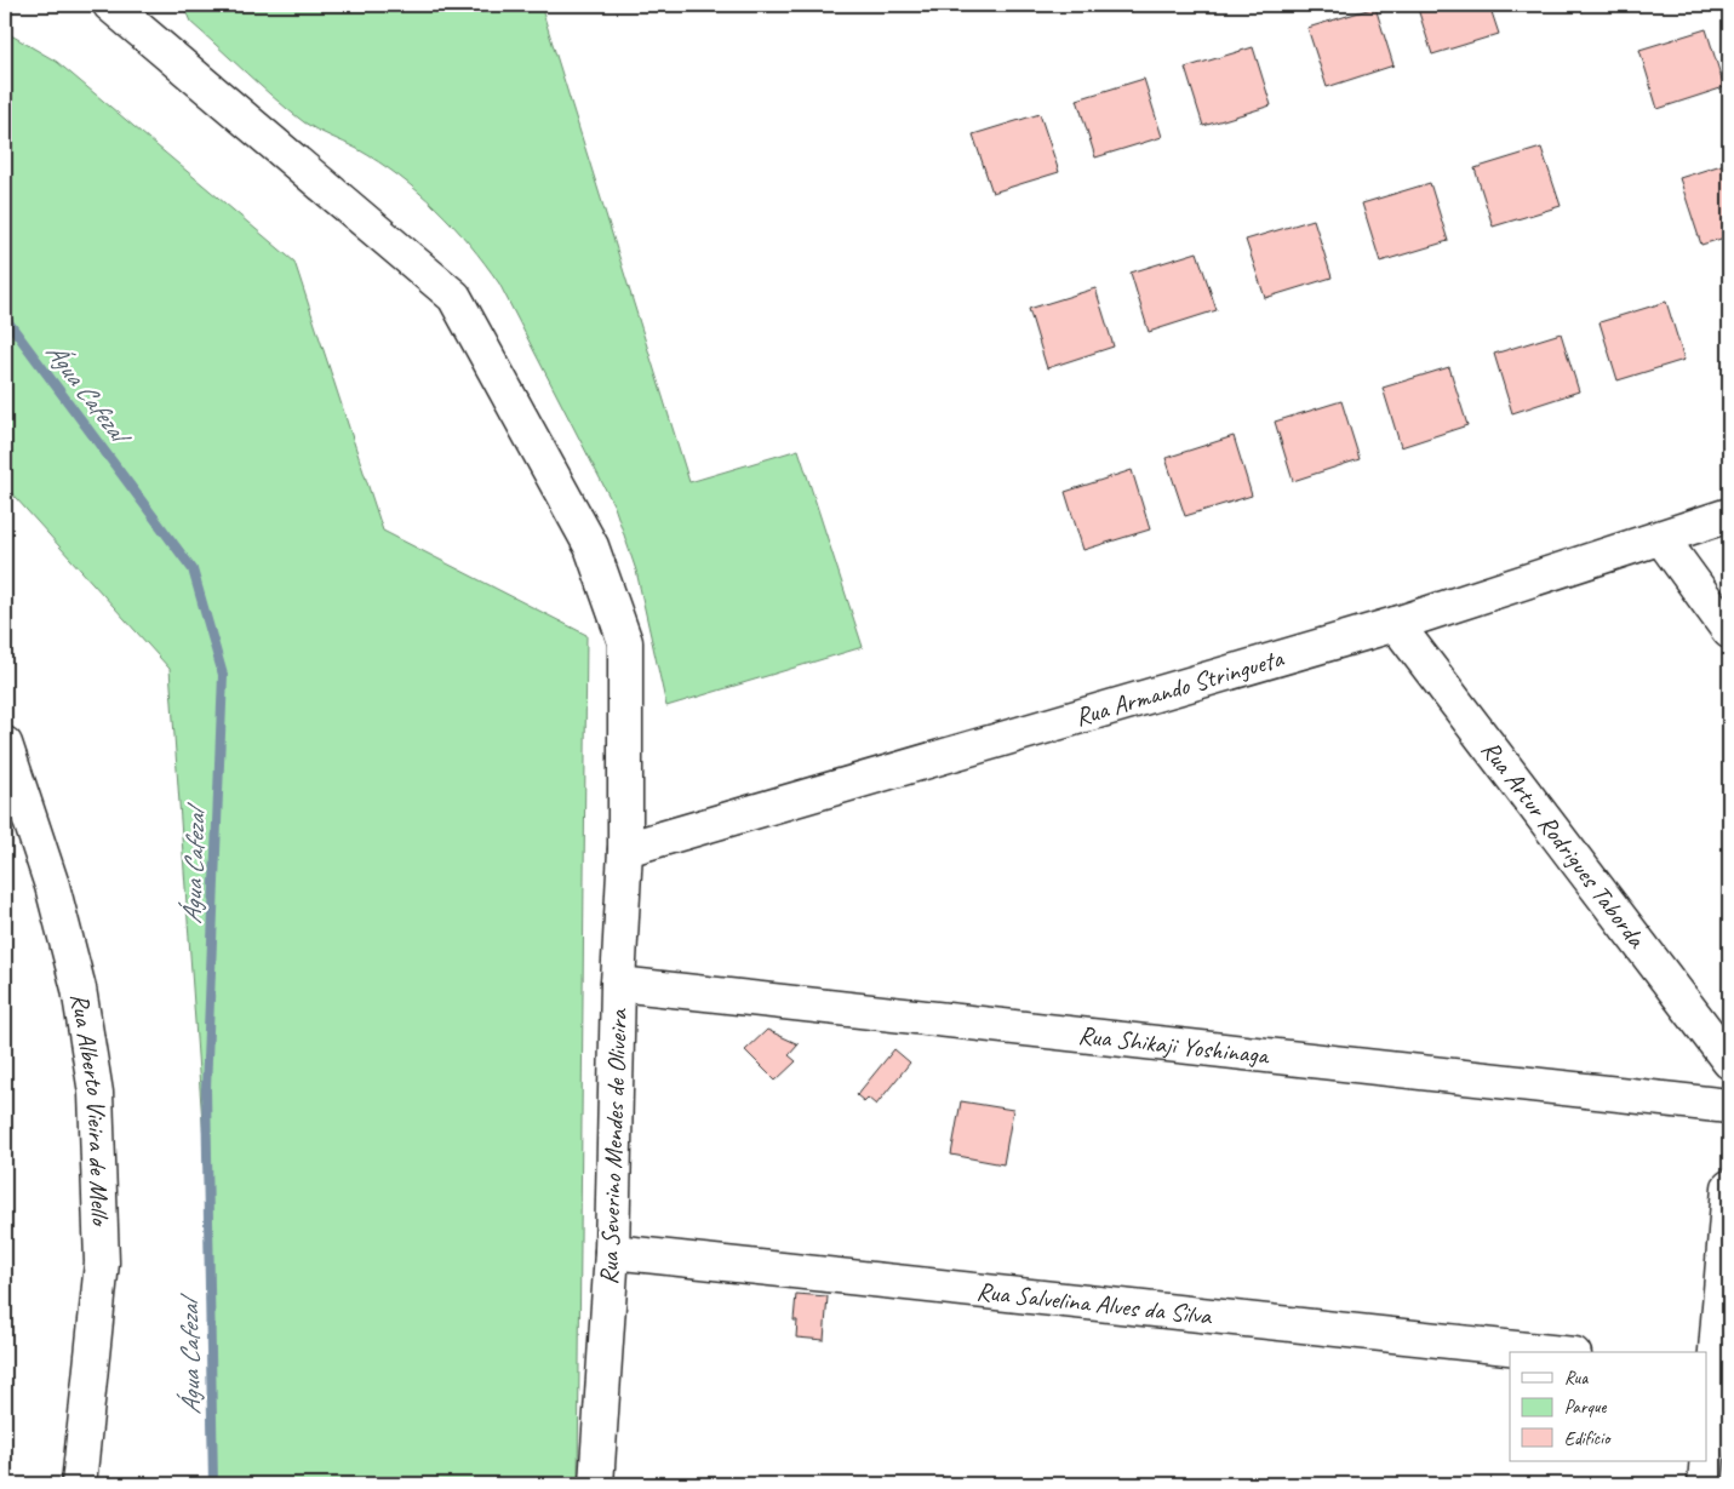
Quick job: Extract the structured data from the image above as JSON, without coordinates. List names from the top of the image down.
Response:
{
  "streets": {
    "street": [
      "Rua Armando Stringueta",
      "Rua Artur Rodrigues Taborda",
      "Rua Shikaji Yoshinaga",
      "Rua Alberto Vieira de Mello",
      "Rua Severino Mendes de Oliveira",
      "Rua Salvelina Alves da Silva"
    ]
  },
  "crossings": [
    ["Rua Armando Stringueta", "Rua Artur Rodrigues Taborda"],
    ["Rua Armando Stringueta", "Rua Severino Mendes de Oliveira"],
    ["Rua Shikaji Yoshinaga", "Rua Severino Mendes de Oliveira"],
    ["Rua Severino Mendes de Oliveira", "Rua Salvelina Alves da Silva"]
  ],
  "water": ["Água Cafezal"],
  "legend": ["Rua", "Parque", "Edifício"]
}
